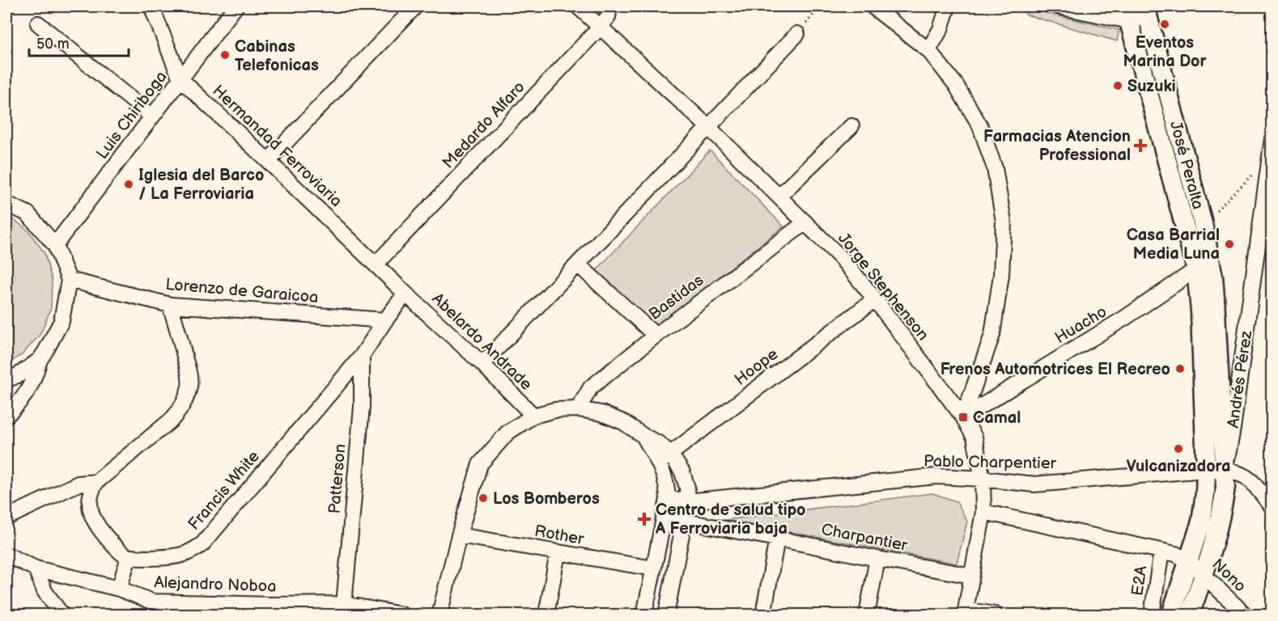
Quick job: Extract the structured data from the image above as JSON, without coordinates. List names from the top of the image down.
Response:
{
  "streets": {
    "main road": ["José Peralta", "Andrés Pérez"],
    "street": [
      "Luis Chiriboga",
      "Medardo Alfaro",
      "Hermandad Ferroviaria",
      "Jorge Stephenson",
      "Lorenzo de Garaicoa",
      "Bastidas",
      "Huacho",
      "Abelardo Andrade",
      "Hoope",
      "Pablo Charpentier",
      "Patterson",
      "Francis White",
      "Rother",
      "Charpantier",
      "Nono",
      "E2A",
      "Alejandro Noboa"
    ]
  },
  "crossings": [
    ["Luis Chiriboga", "Hermandad Ferroviaria"],
    ["Medardo Alfaro", "Hermandad Ferroviaria"],
    ["Medardo Alfaro", "Jorge Stephenson"],
    ["Hermandad Ferroviaria", "Abelardo Andrade"],
    ["Hermandad Ferroviaria", "Francis White"],
    ["José Peralta", "Huacho"],
    ["José Peralta", "Andrés Pérez"],
    ["José Peralta", "Pablo Charpentier"],
    ["Jorge Stephenson", "Bastidas"],
    ["Jorge Stephenson", "Huacho"],
    ["Jorge Stephenson", "Hoope"],
    ["Jorge Stephenson", "Pablo Charpentier"],
    ["Jorge Stephenson", "Charpantier"],
    ["Lorenzo de Garaicoa", "Francis White"],
    ["Abelardo Andrade", "Francis White"],
    ["Andrés Pérez", "Pablo Charpentier"],
    ["Andrés Pérez", "Nono"],
    ["Patterson", "Francis White"],
    ["Patterson", "Alejandro Noboa"]
  ],
  "places": {
    "other": [
      "Eventos Marina Dor",
      "Cabinas Telefonicas",
      "Suzuki",
      "Iglesia del Barco / La Ferroviaria",
      "Casa Barrial Media Luna",
      "Frenos Automotrices El Recreo",
      "Vulcanizadora",
      "Los Bomberos"
    ],
    "health": ["Farmacias Atencion Professional", "Centro de salud tipo A Ferroviaria baja"],
    "transit": ["Camal"]
  },
  "scale_bar": "50 m"
}
